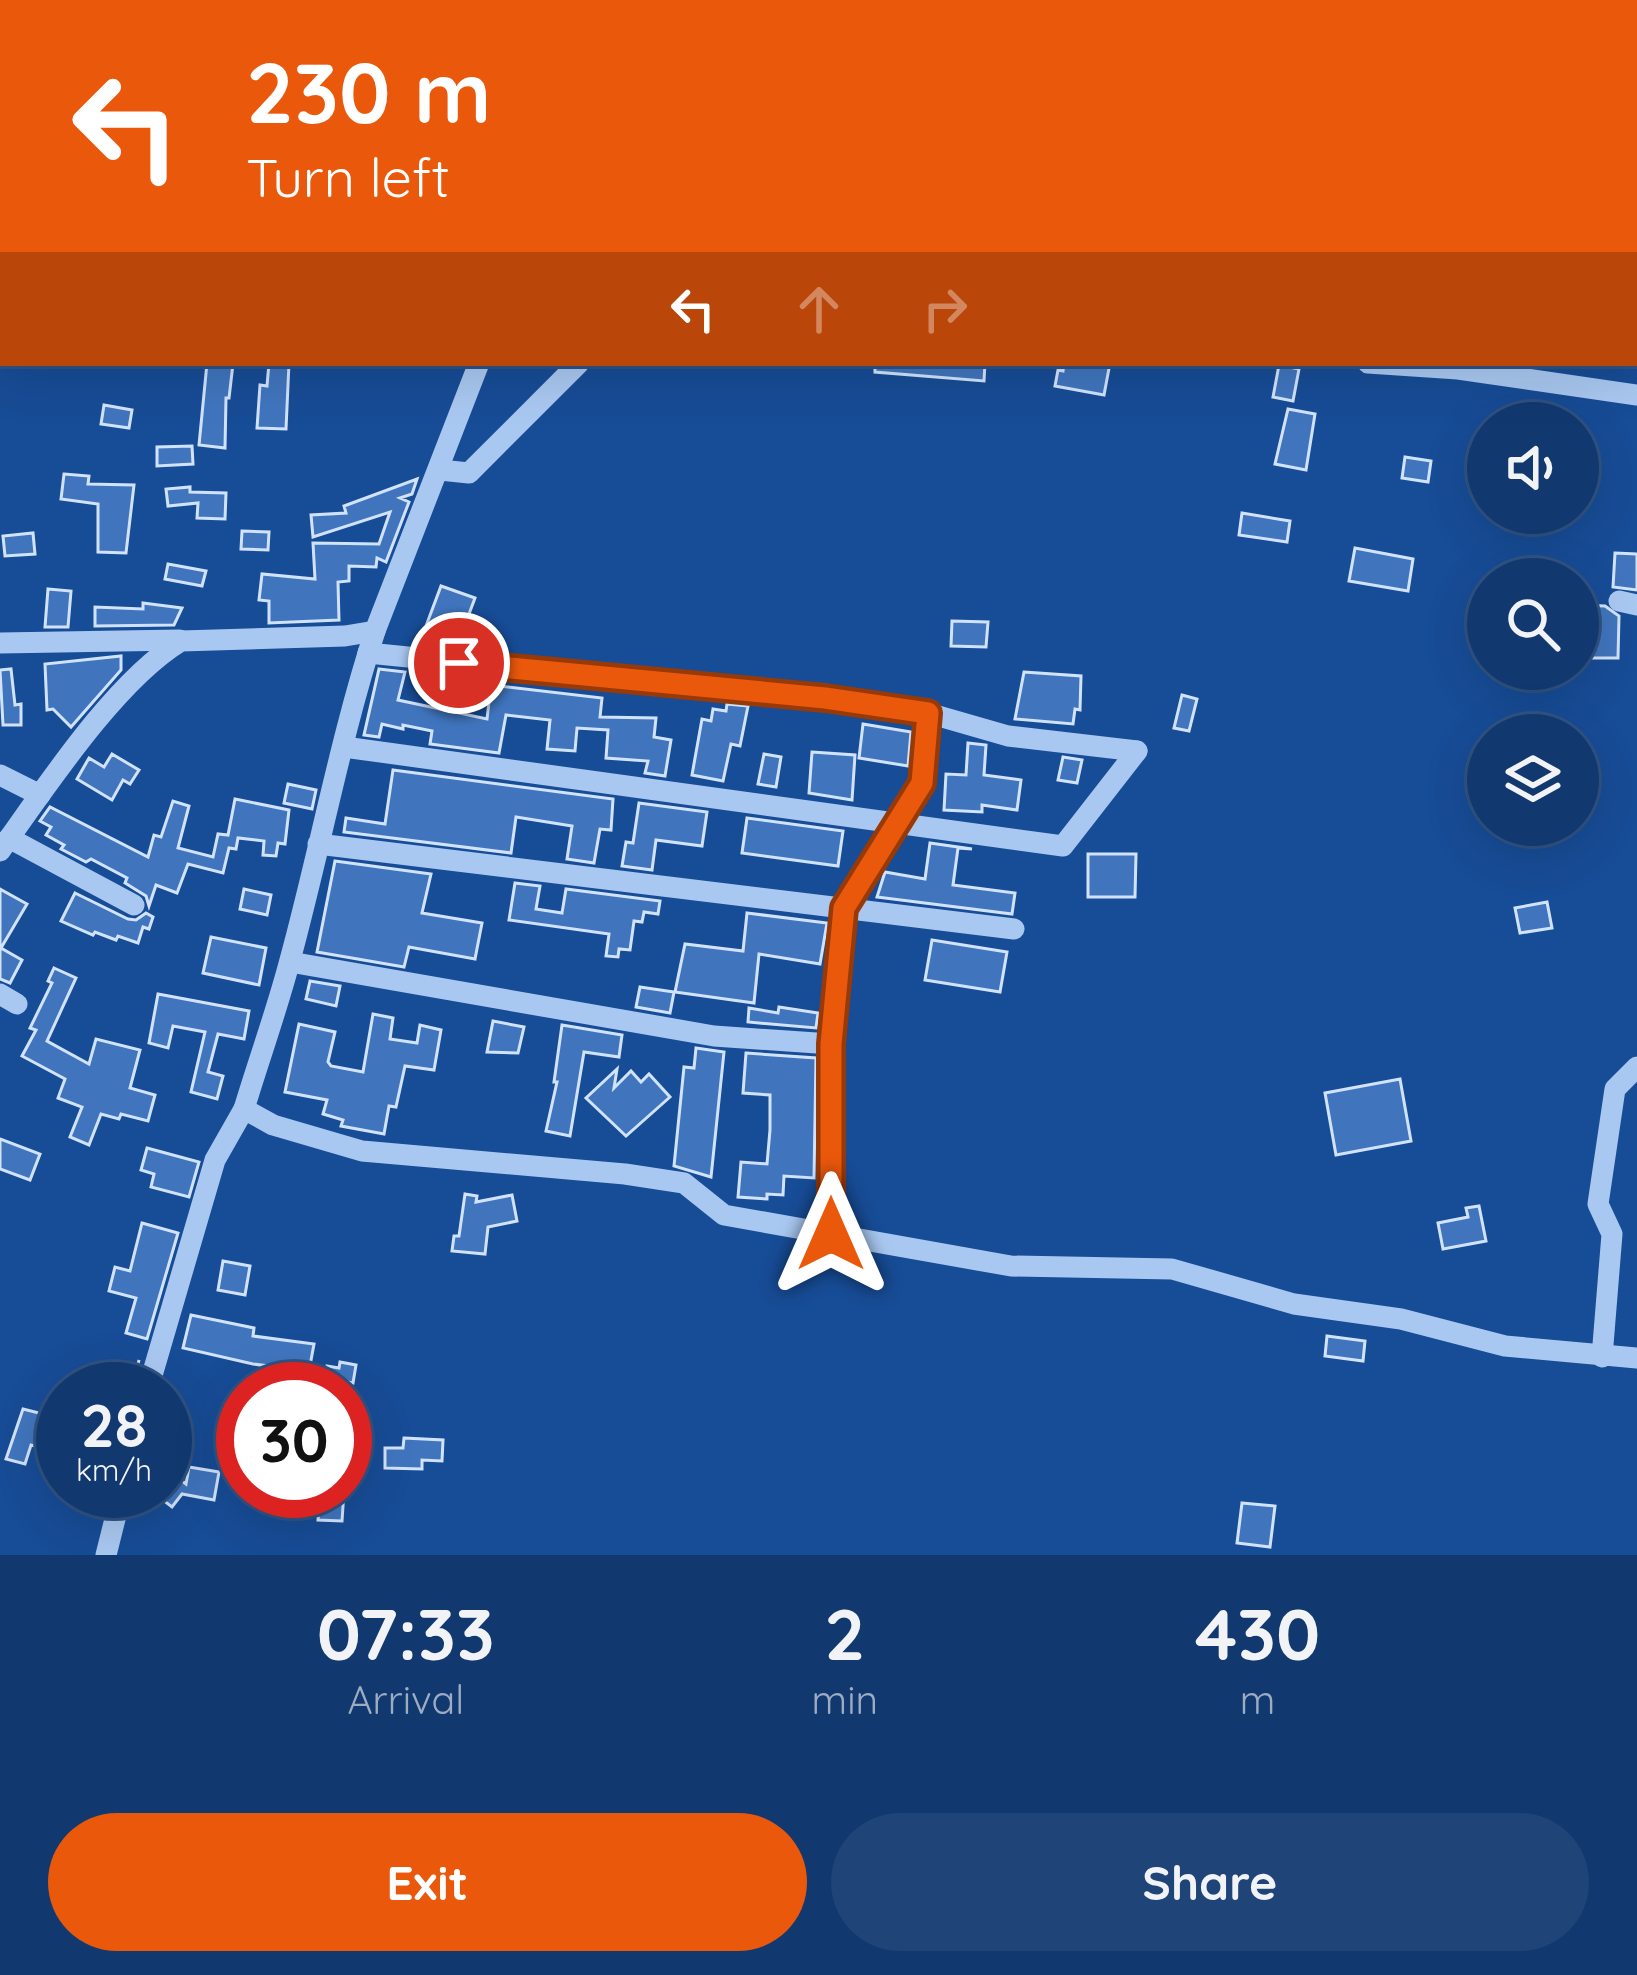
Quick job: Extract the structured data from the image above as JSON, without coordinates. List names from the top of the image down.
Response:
{
  "page": {
    "turn": ["230 m", "Turn left"],
    "speed": "28 km/h",
    "limit": "30",
    "eta": [
      "07:33",
      "Arrival",
      "2",
      "min",
      "430",
      "m"
    ],
    "buttons": ["Exit", "Share"]
  }
}
